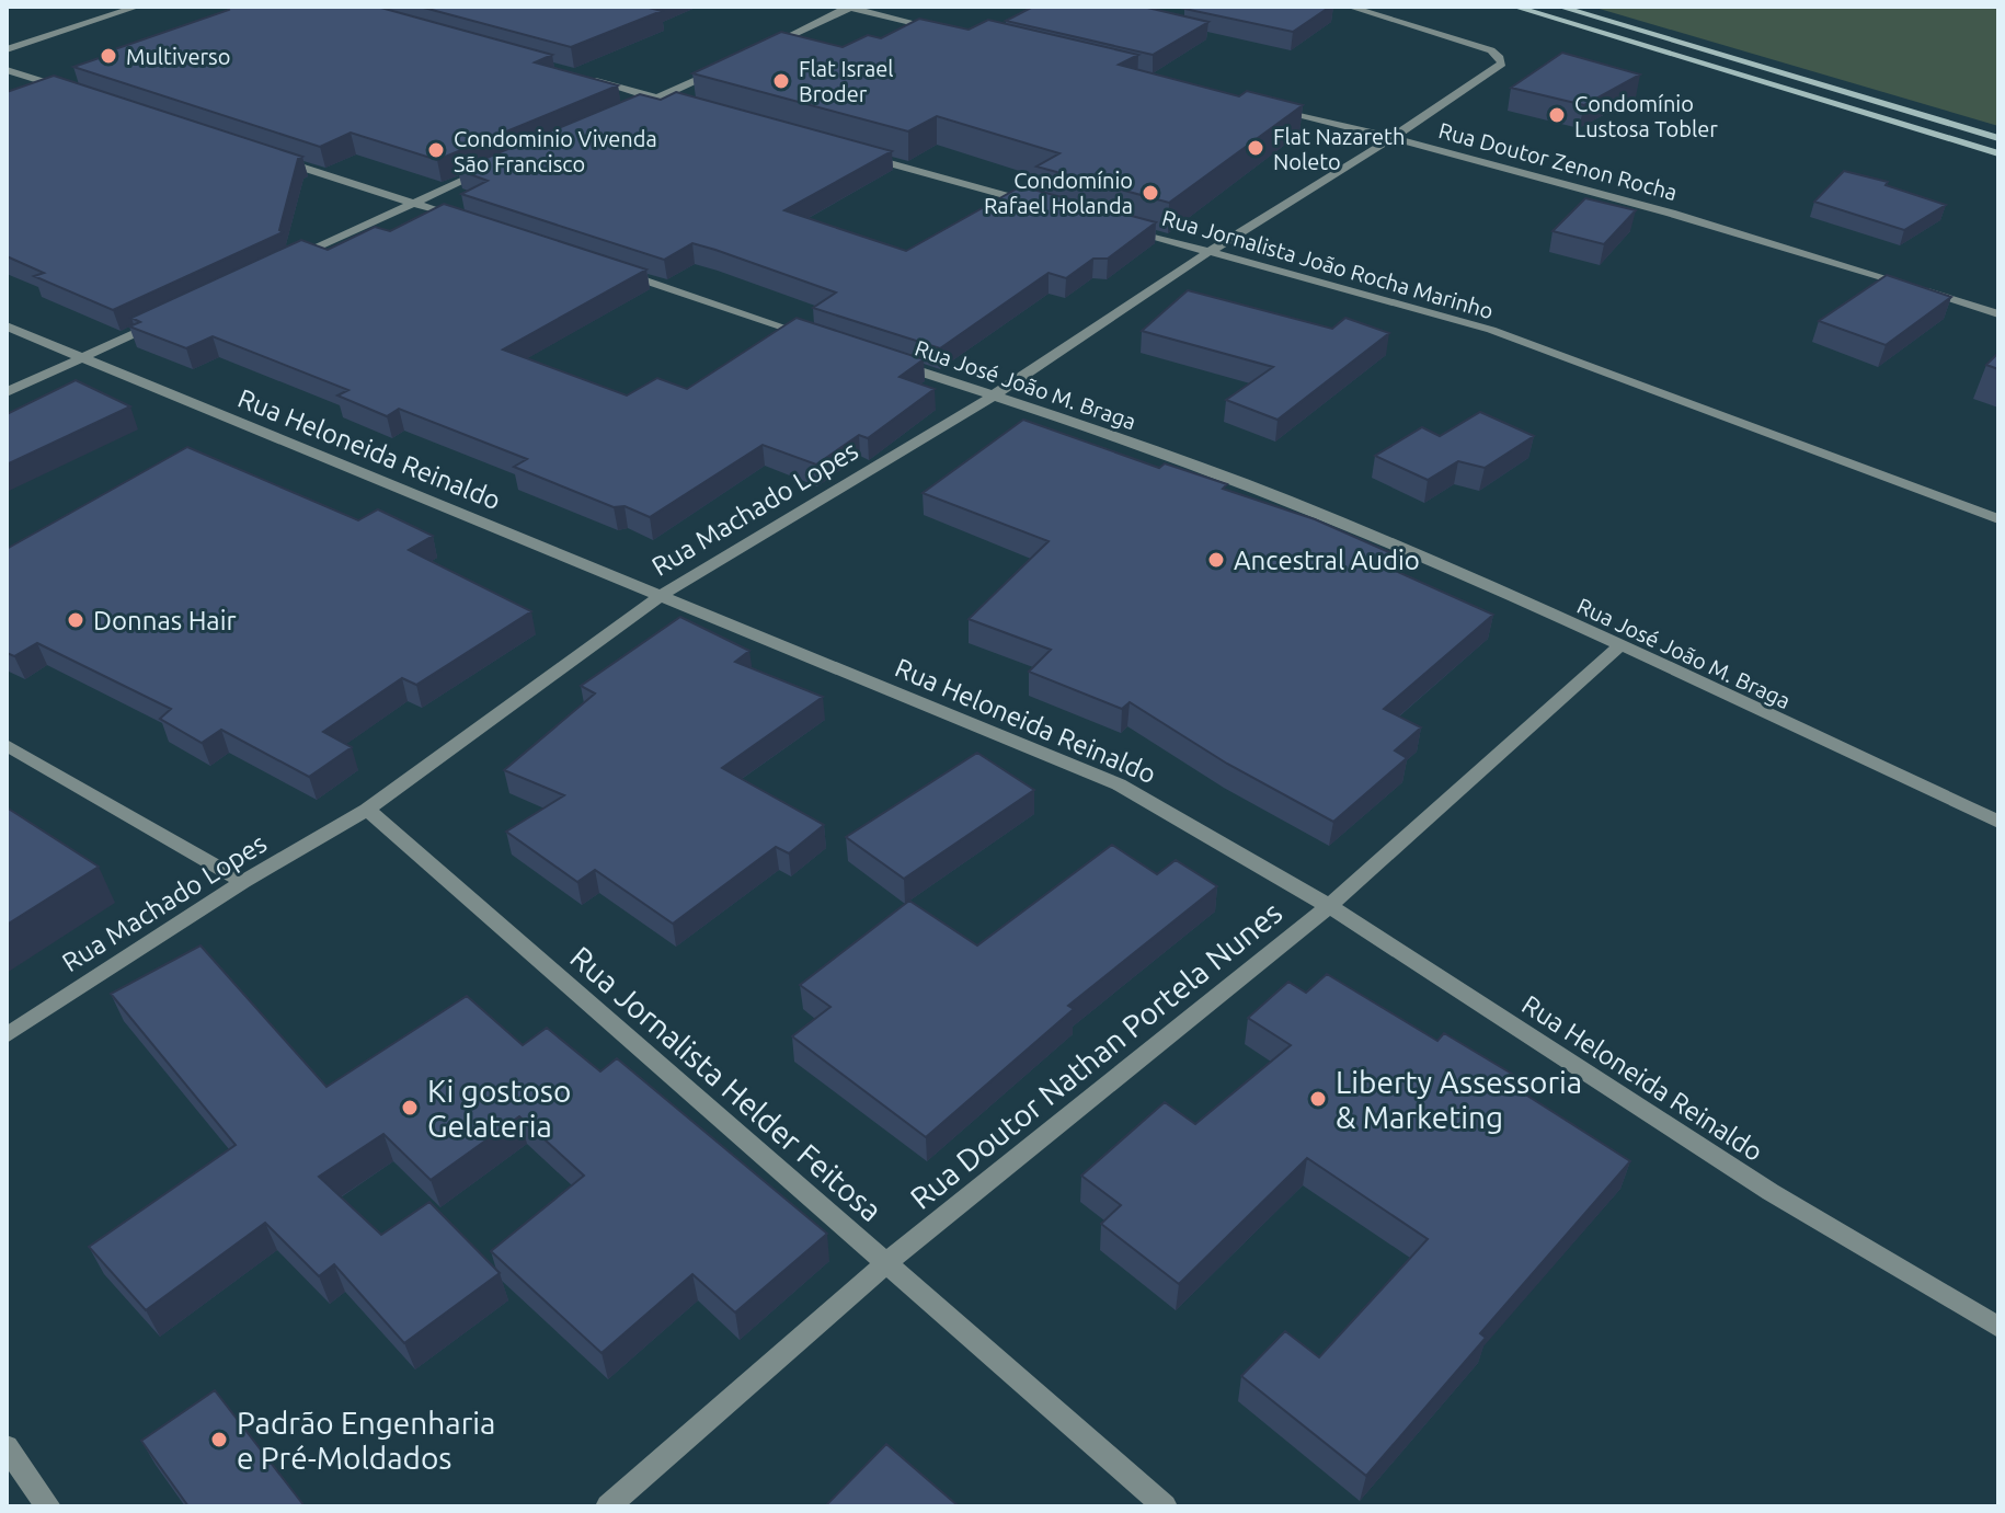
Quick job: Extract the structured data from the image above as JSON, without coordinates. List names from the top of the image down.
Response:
{
  "streets": {
    "street": [
      "Rua Doutor Zenon Rocha",
      "Rua Jornalista João Rocha Marinho",
      "Rua José João M. Braga",
      "Rua Heloneida Reinaldo",
      "Rua Machado Lopes",
      "Rua Doutor Nathan Portela Nunes",
      "Rua Jornalista Helder Feitosa"
    ]
  },
  "crossings": [
    ["Rua Doutor Zenon Rocha", "Rua Machado Lopes"],
    ["Rua Jornalista João Rocha Marinho", "Rua Machado Lopes"],
    ["Rua José João M. Braga", "Rua Machado Lopes"],
    ["Rua José João M. Braga", "Rua Doutor Nathan Portela Nunes"],
    ["Rua Heloneida Reinaldo", "Rua Machado Lopes"],
    ["Rua Heloneida Reinaldo", "Rua Doutor Nathan Portela Nunes"],
    ["Rua Machado Lopes", "Rua Jornalista Helder Feitosa"],
    ["Rua Doutor Nathan Portela Nunes", "Rua Jornalista Helder Feitosa"]
  ],
  "places": [
    "Multiverso",
    "Flat Israel Broder",
    "Condomínio Lustosa Tobler",
    "Flat Nazareth Noleto",
    "Condominio Vivenda São Francisco",
    "Condomínio Rafael Holanda",
    "Ancestral Audio",
    "Donnas Hair",
    "Liberty Assessoria & Marketing",
    "Ki gostoso Gelateria",
    "Padrão Engenharia e Pré-Moldados"
  ]
}
